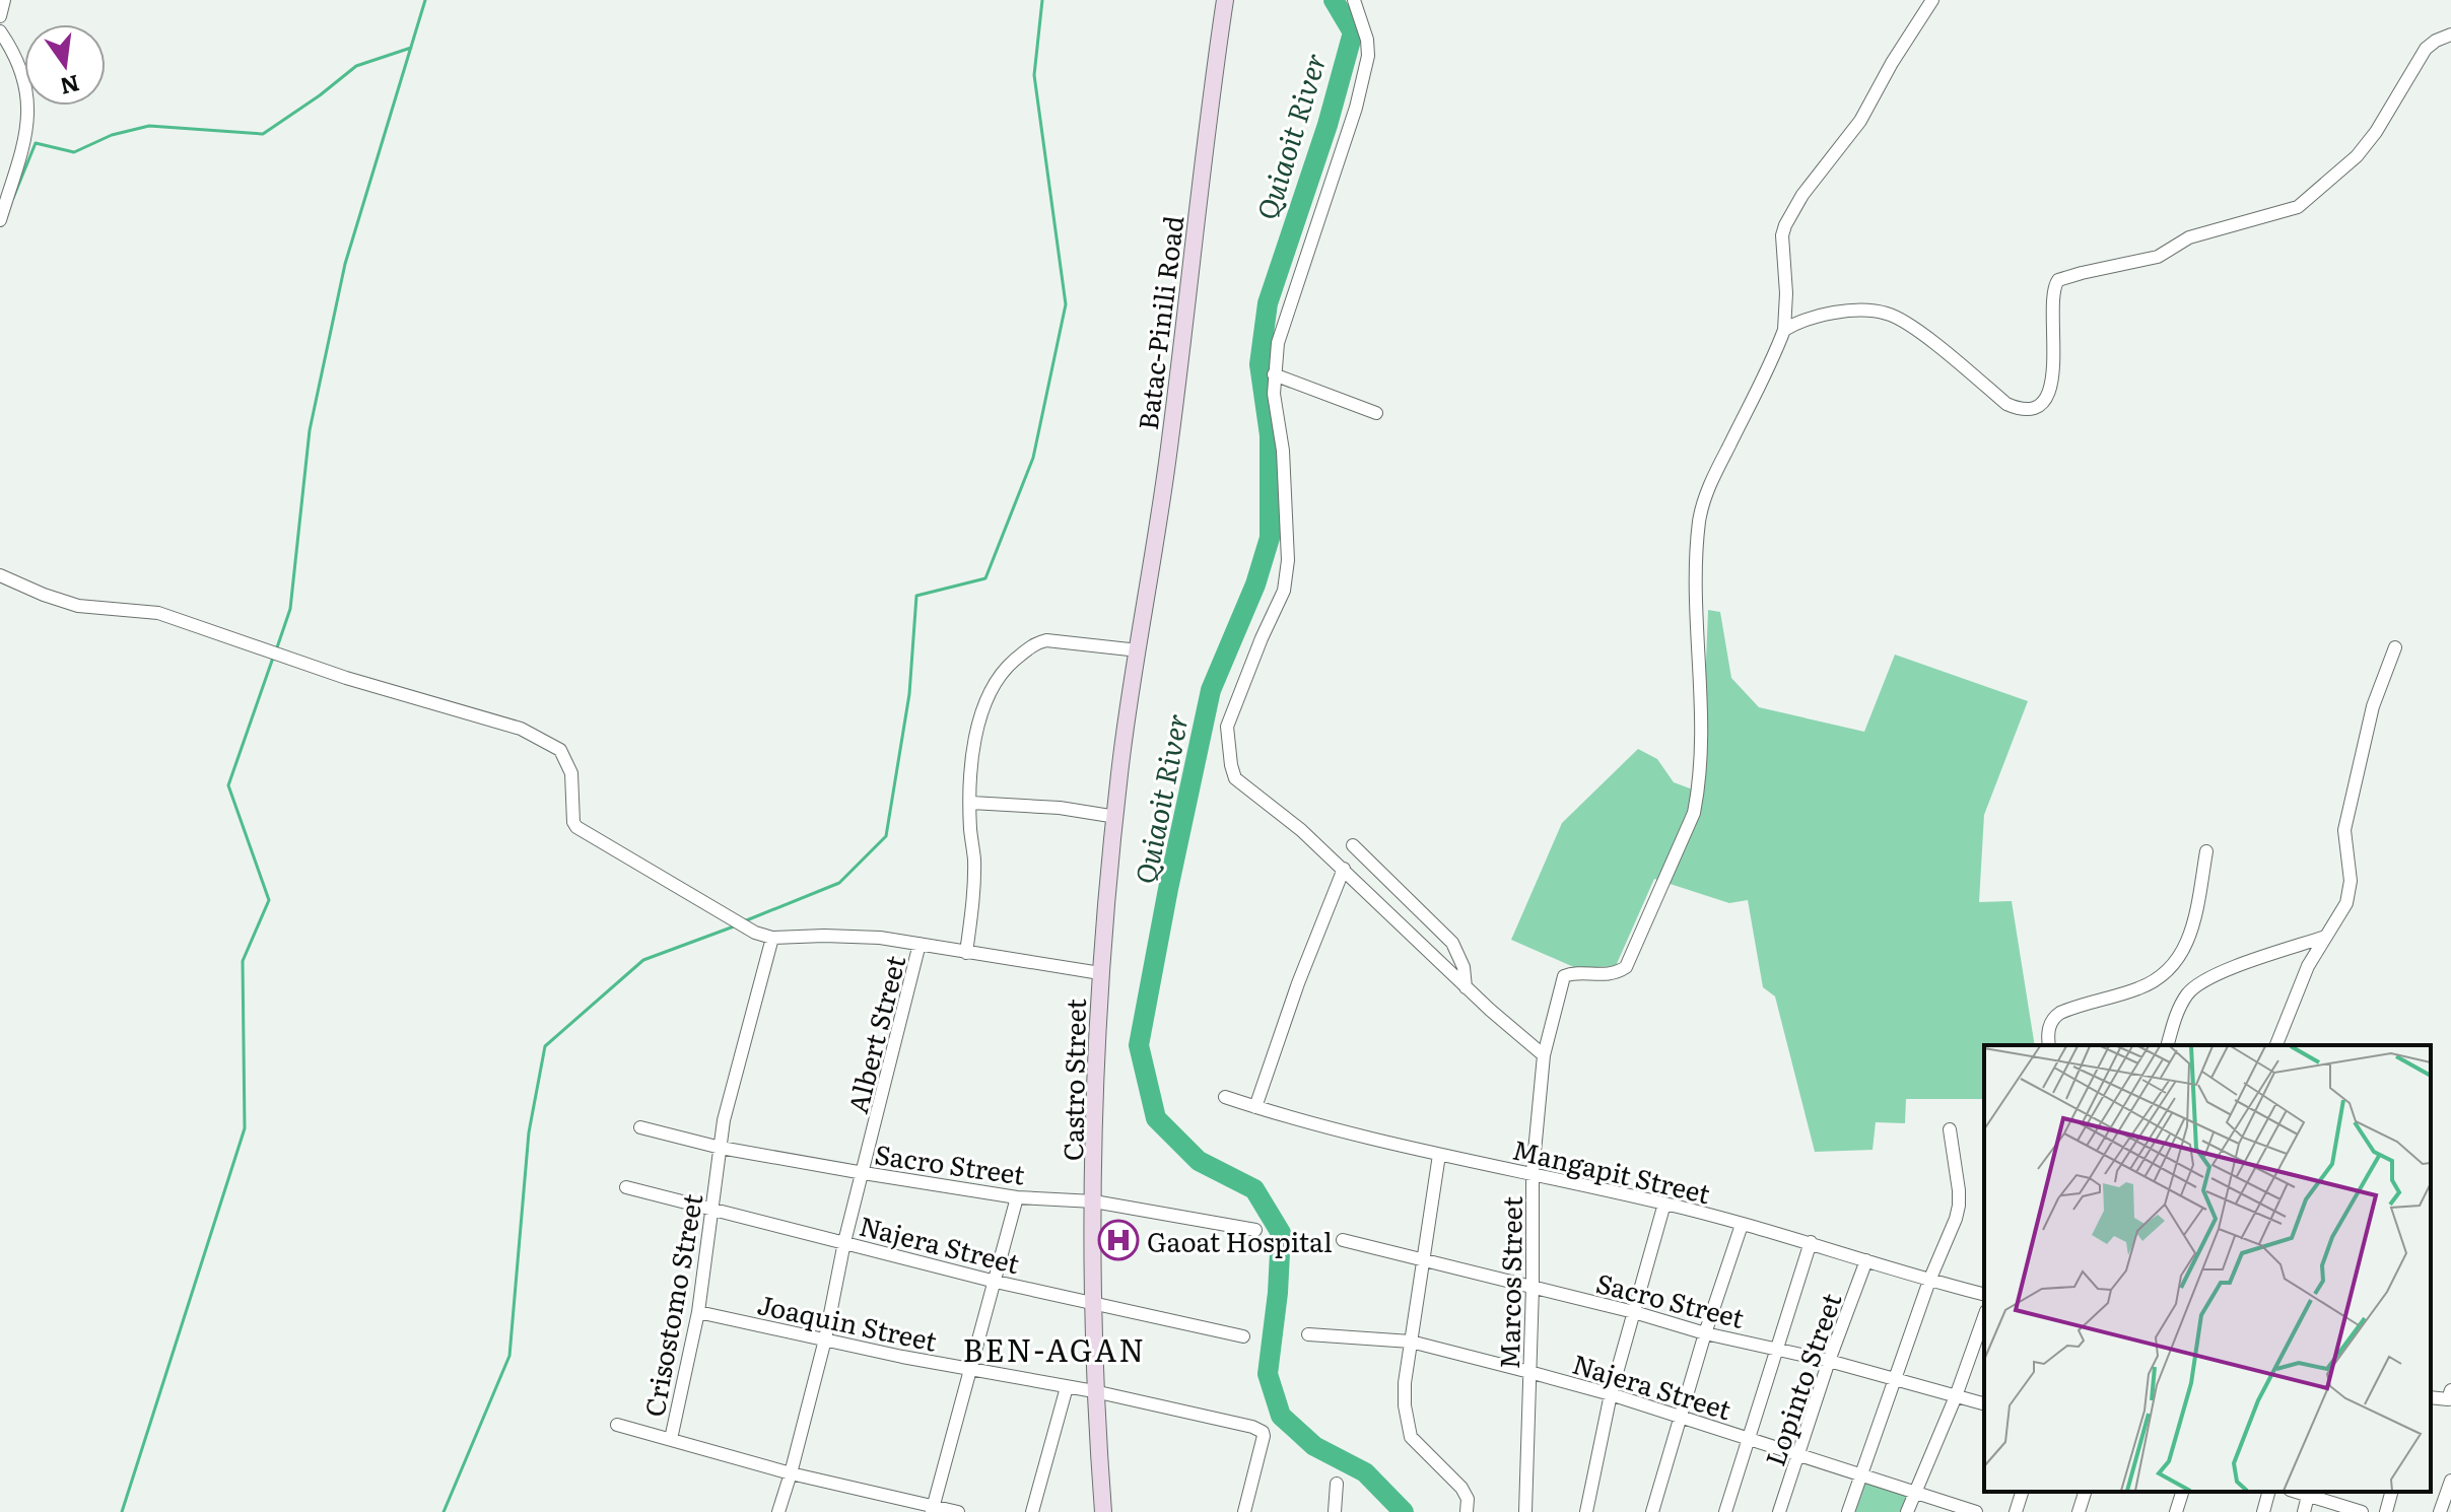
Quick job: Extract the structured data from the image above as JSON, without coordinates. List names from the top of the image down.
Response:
{
  "streets": {
    "main road": ["Batac-Pinili Road", "Castro Street"],
    "street": [
      "Albert Street",
      "Sacro Street",
      "Mangapit Street",
      "Najera Street",
      "Marcos Street",
      "Crisostomo Street",
      "Joaquin Street",
      "Lopinto Street"
    ]
  },
  "crossings": [
    ["Batac-Pinili Road", "Castro Street"],
    ["Albert Street", "Sacro Street"],
    ["Albert Street", "Najera Street"],
    ["Albert Street", "Crisostomo Street"],
    ["Albert Street", "Joaquin Street"],
    ["Castro Street", "Sacro Street"],
    ["Castro Street", "Najera Street"],
    ["Castro Street", "Joaquin Street"],
    ["Sacro Street", "Marcos Street"],
    ["Sacro Street", "Crisostomo Street"],
    ["Sacro Street", "Lopinto Street"],
    ["Mangapit Street", "Marcos Street"],
    ["Mangapit Street", "Lopinto Street"],
    ["Najera Street", "Marcos Street"],
    ["Najera Street", "Crisostomo Street"],
    ["Najera Street", "Lopinto Street"],
    ["Crisostomo Street", "Joaquin Street"]
  ],
  "districts": ["BEN-AGAN"],
  "water": ["Quiaoit River"],
  "places": {
    "hospital": ["Gaoat Hospital"]
  },
  "north": "bottom"
}
